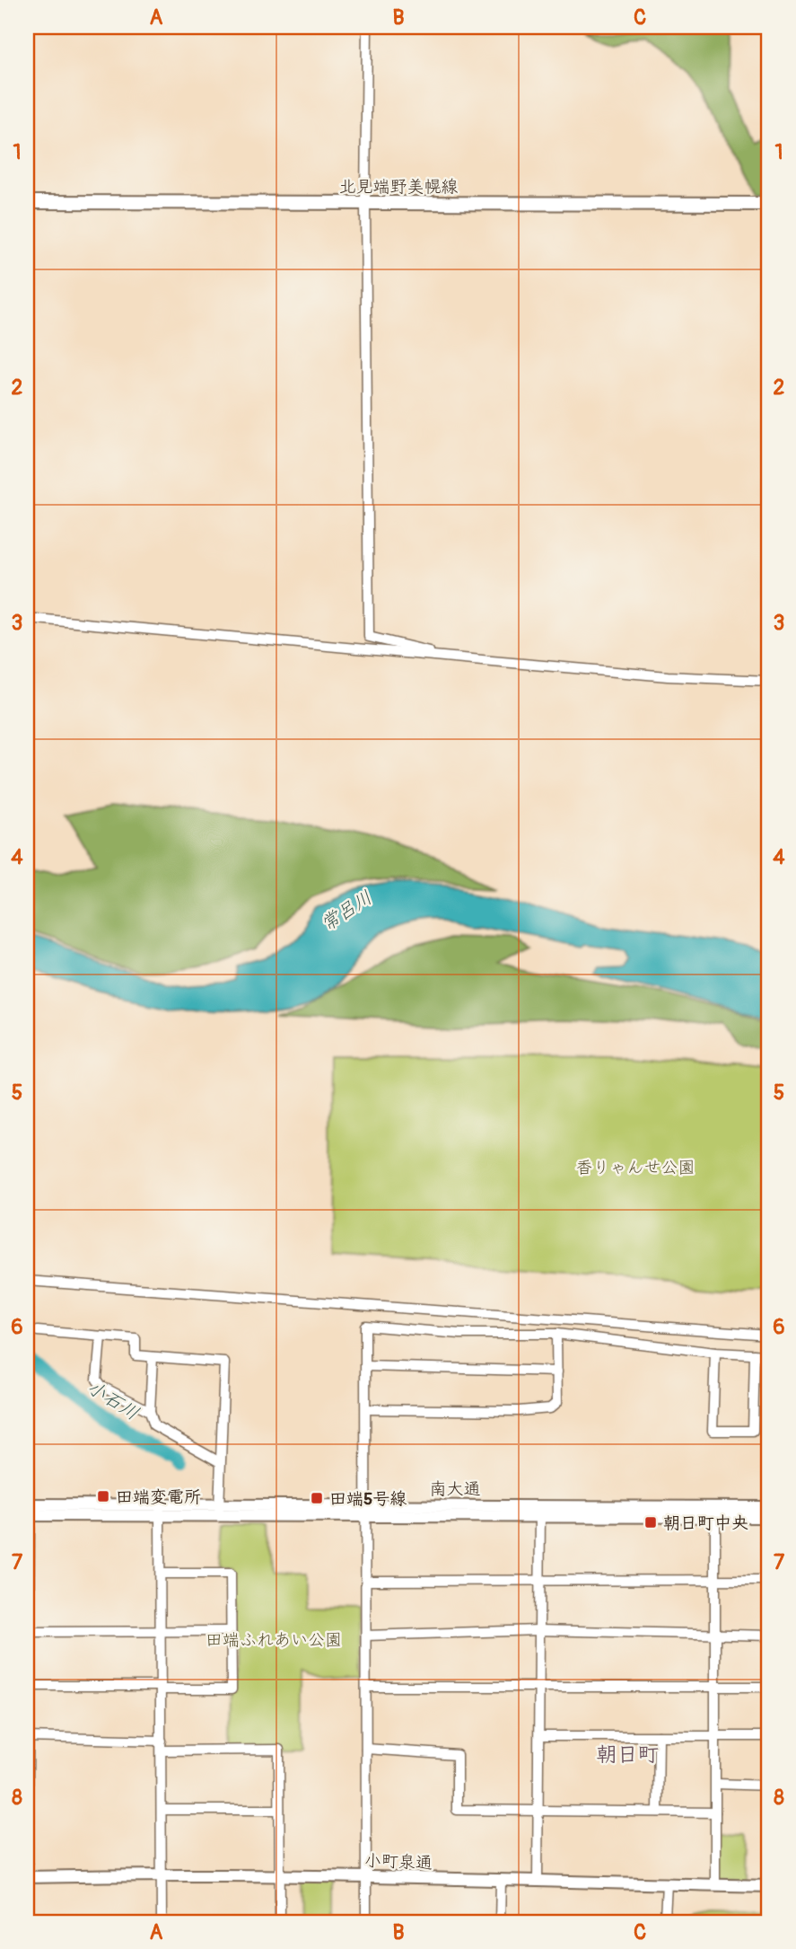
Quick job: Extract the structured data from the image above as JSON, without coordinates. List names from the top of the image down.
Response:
{
  "streets": {
    "main road": ["北見端野美幌線"],
    "street": ["南大通", "小町泉通"]
  },
  "districts": ["朝日町"],
  "water": ["常呂川", "小石川"],
  "parks": ["香りゃんせ公園", "田端ふれあい公園"],
  "places": {
    "transit": ["田端変電所", "田端5号線", "朝日町中央"]
  },
  "grid": {
    "columns": ["A", "B", "C"],
    "rows": [
      "1",
      "2",
      "3",
      "4",
      "5",
      "6",
      "7",
      "8"
    ]
  }
}
